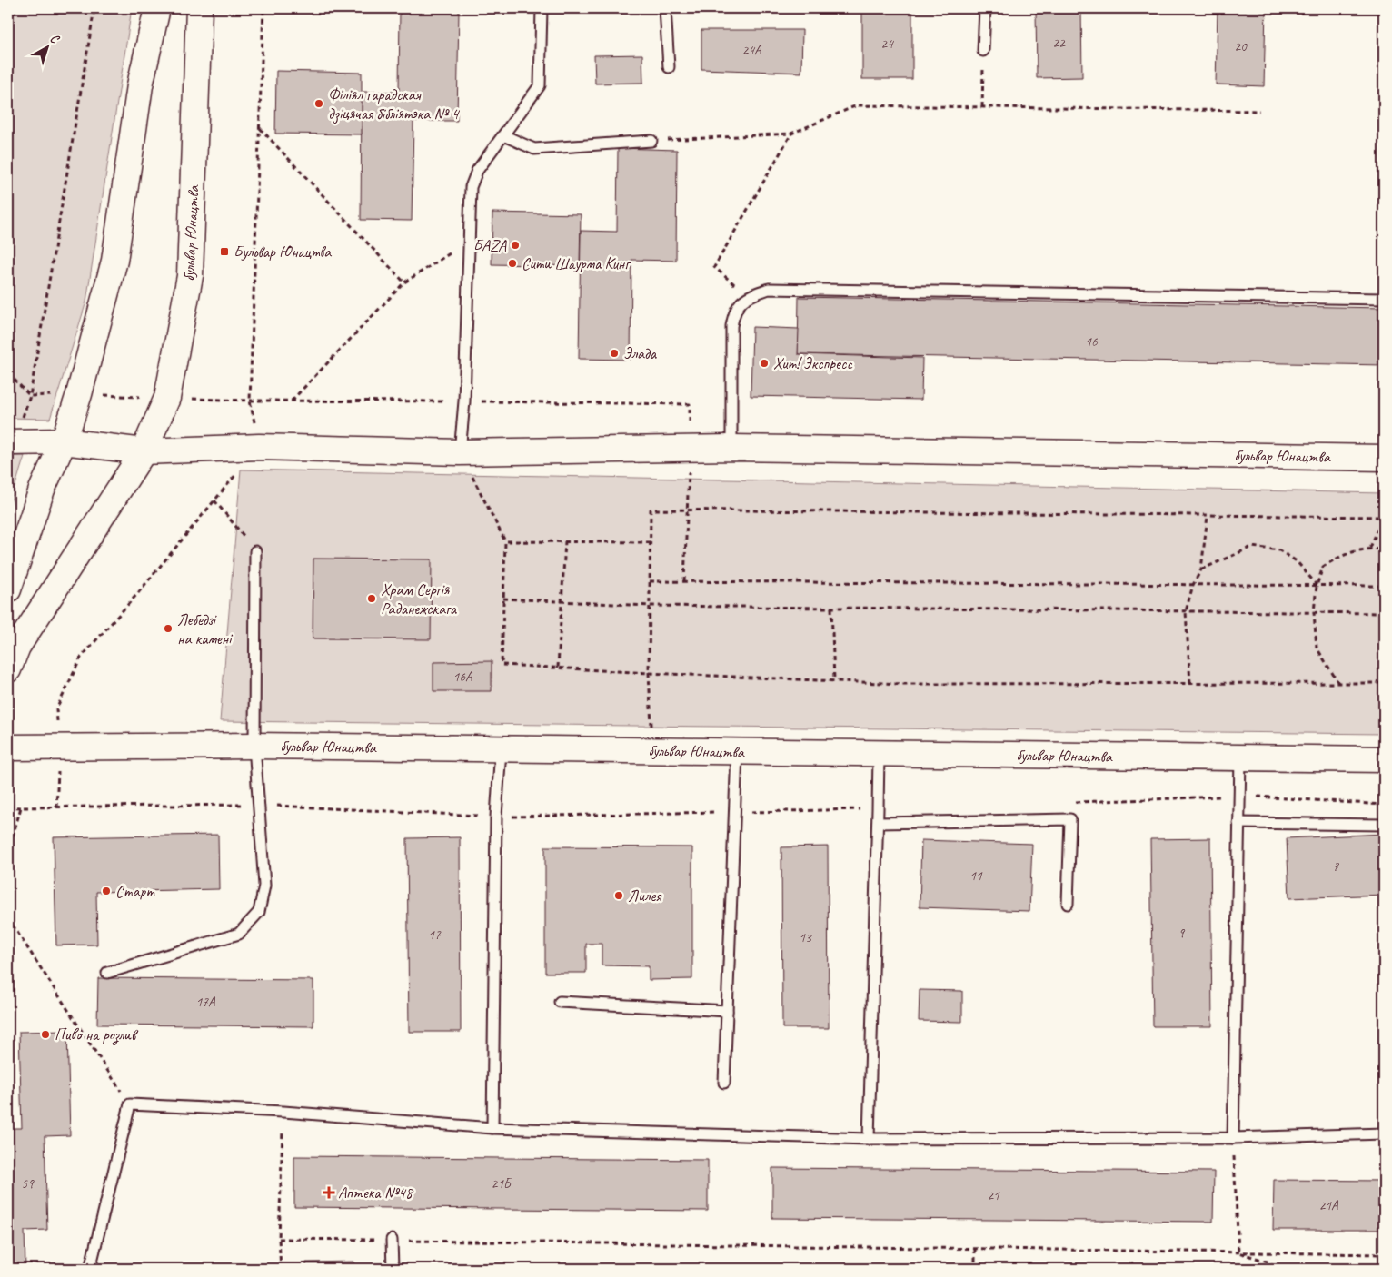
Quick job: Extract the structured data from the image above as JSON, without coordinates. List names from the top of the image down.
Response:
{
  "streets": {
    "street": ["бульвар Юнацтва"]
  },
  "places": {
    "other": [
      "Філіял гарадская дзіцячая бібліятэка № 4",
      "БАZA",
      "Сити Шаурма Кинг",
      "Элада",
      "Хит! Экспресс",
      "Храм Сергія Раданежскага",
      "Лебедзі на камені",
      "Старт",
      "Лилея",
      "Пиво на розлив"
    ],
    "transit": ["Бульвар Юнацтва"],
    "health": ["Аптека №48"]
  },
  "house_numbers": [
    "22",
    "24",
    "20",
    "24А",
    "16",
    "16А",
    "7",
    "11",
    "9",
    "17",
    "13",
    "17А",
    "59",
    "21Б",
    "21",
    "21А"
  ],
  "north": "top right"
}
